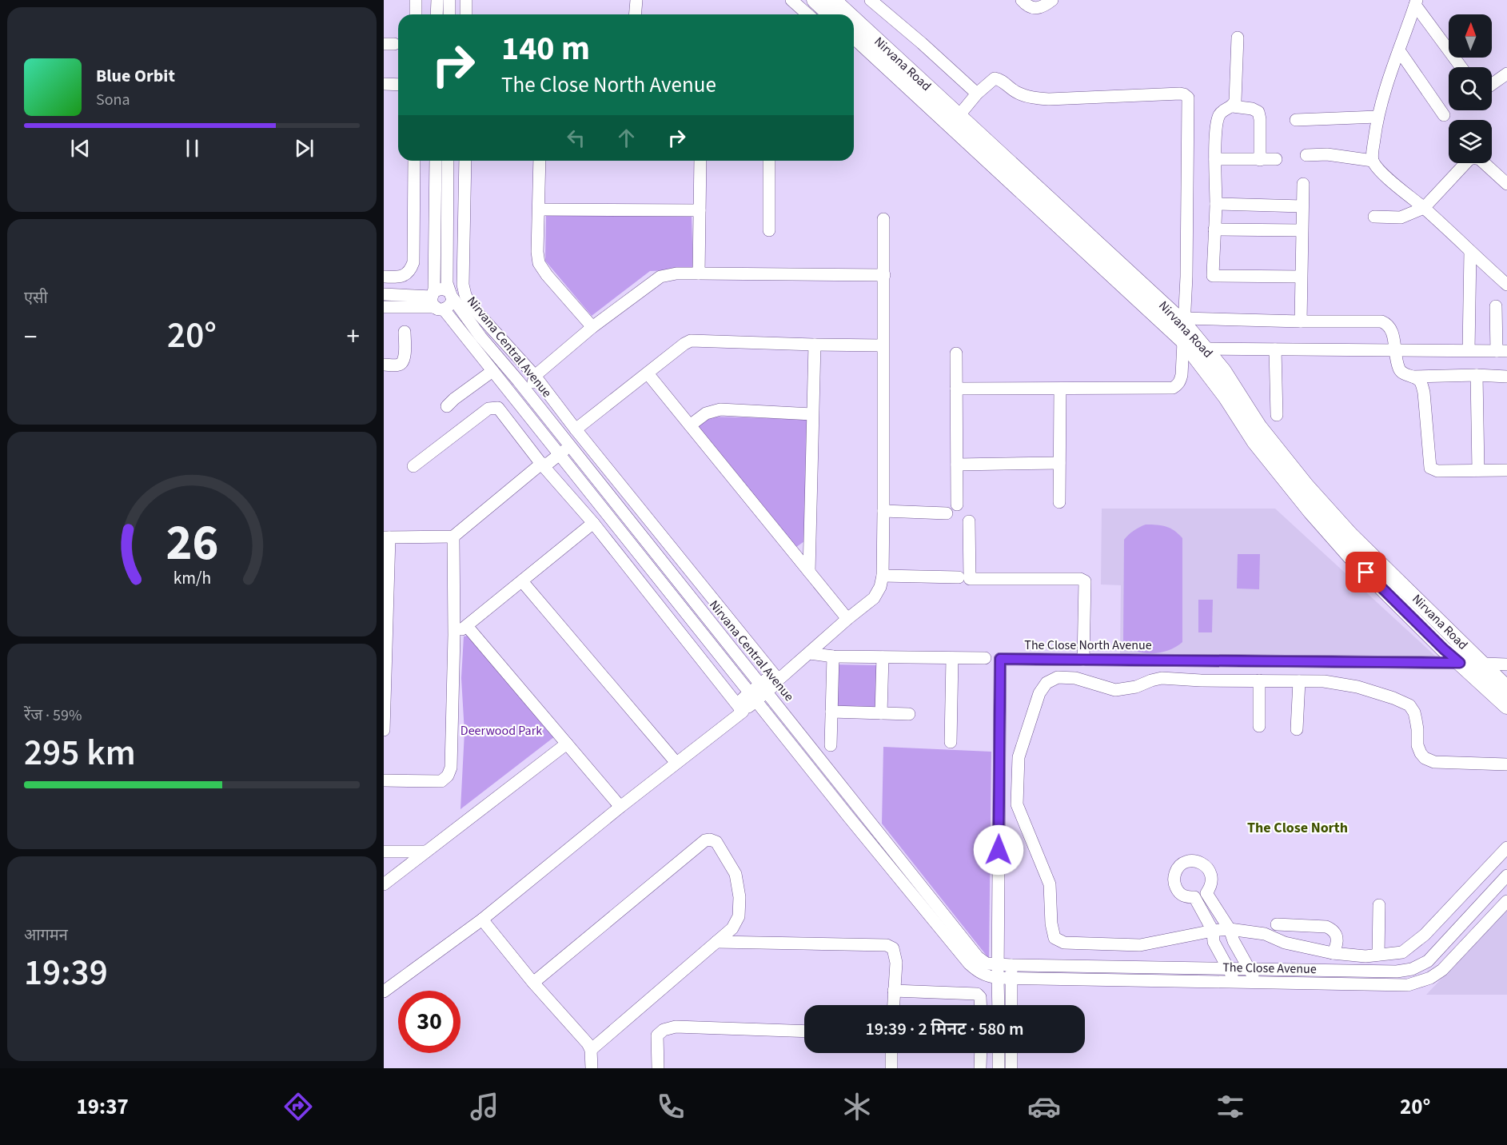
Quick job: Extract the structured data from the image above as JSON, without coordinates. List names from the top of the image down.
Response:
{
  "streets": {
    "main road": ["Nirvana Road"],
    "street": ["Nirvana Central Avenue", "The Close North Avenue", "The Close Avenue"]
  },
  "crossings": [
    ["Nirvana Road", "The Close North Avenue"],
    ["Nirvana Central Avenue", "The Close North Avenue"],
    ["Nirvana Central Avenue", "The Close Avenue"]
  ],
  "districts": ["The Close North"],
  "parks": ["Deerwood Park"],
  "north": "top",
  "page": {
    "turn": ["140 m", "The Close North Avenue"],
    "song": ["Blue Orbit", "Sona"],
    "tile": [
      "एसी",
      ["रेंज · 59%", "295 km"],
      ["आगमन", "19:39"]
    ],
    "heat": ["−", "20°", "+"],
    "limit": "30",
    "trip": "19:39 · 2 मिनट · 580 m",
    "tabs": ["19:37", "20°"],
    "gauge": ["26", "km/h"]
  }
}
